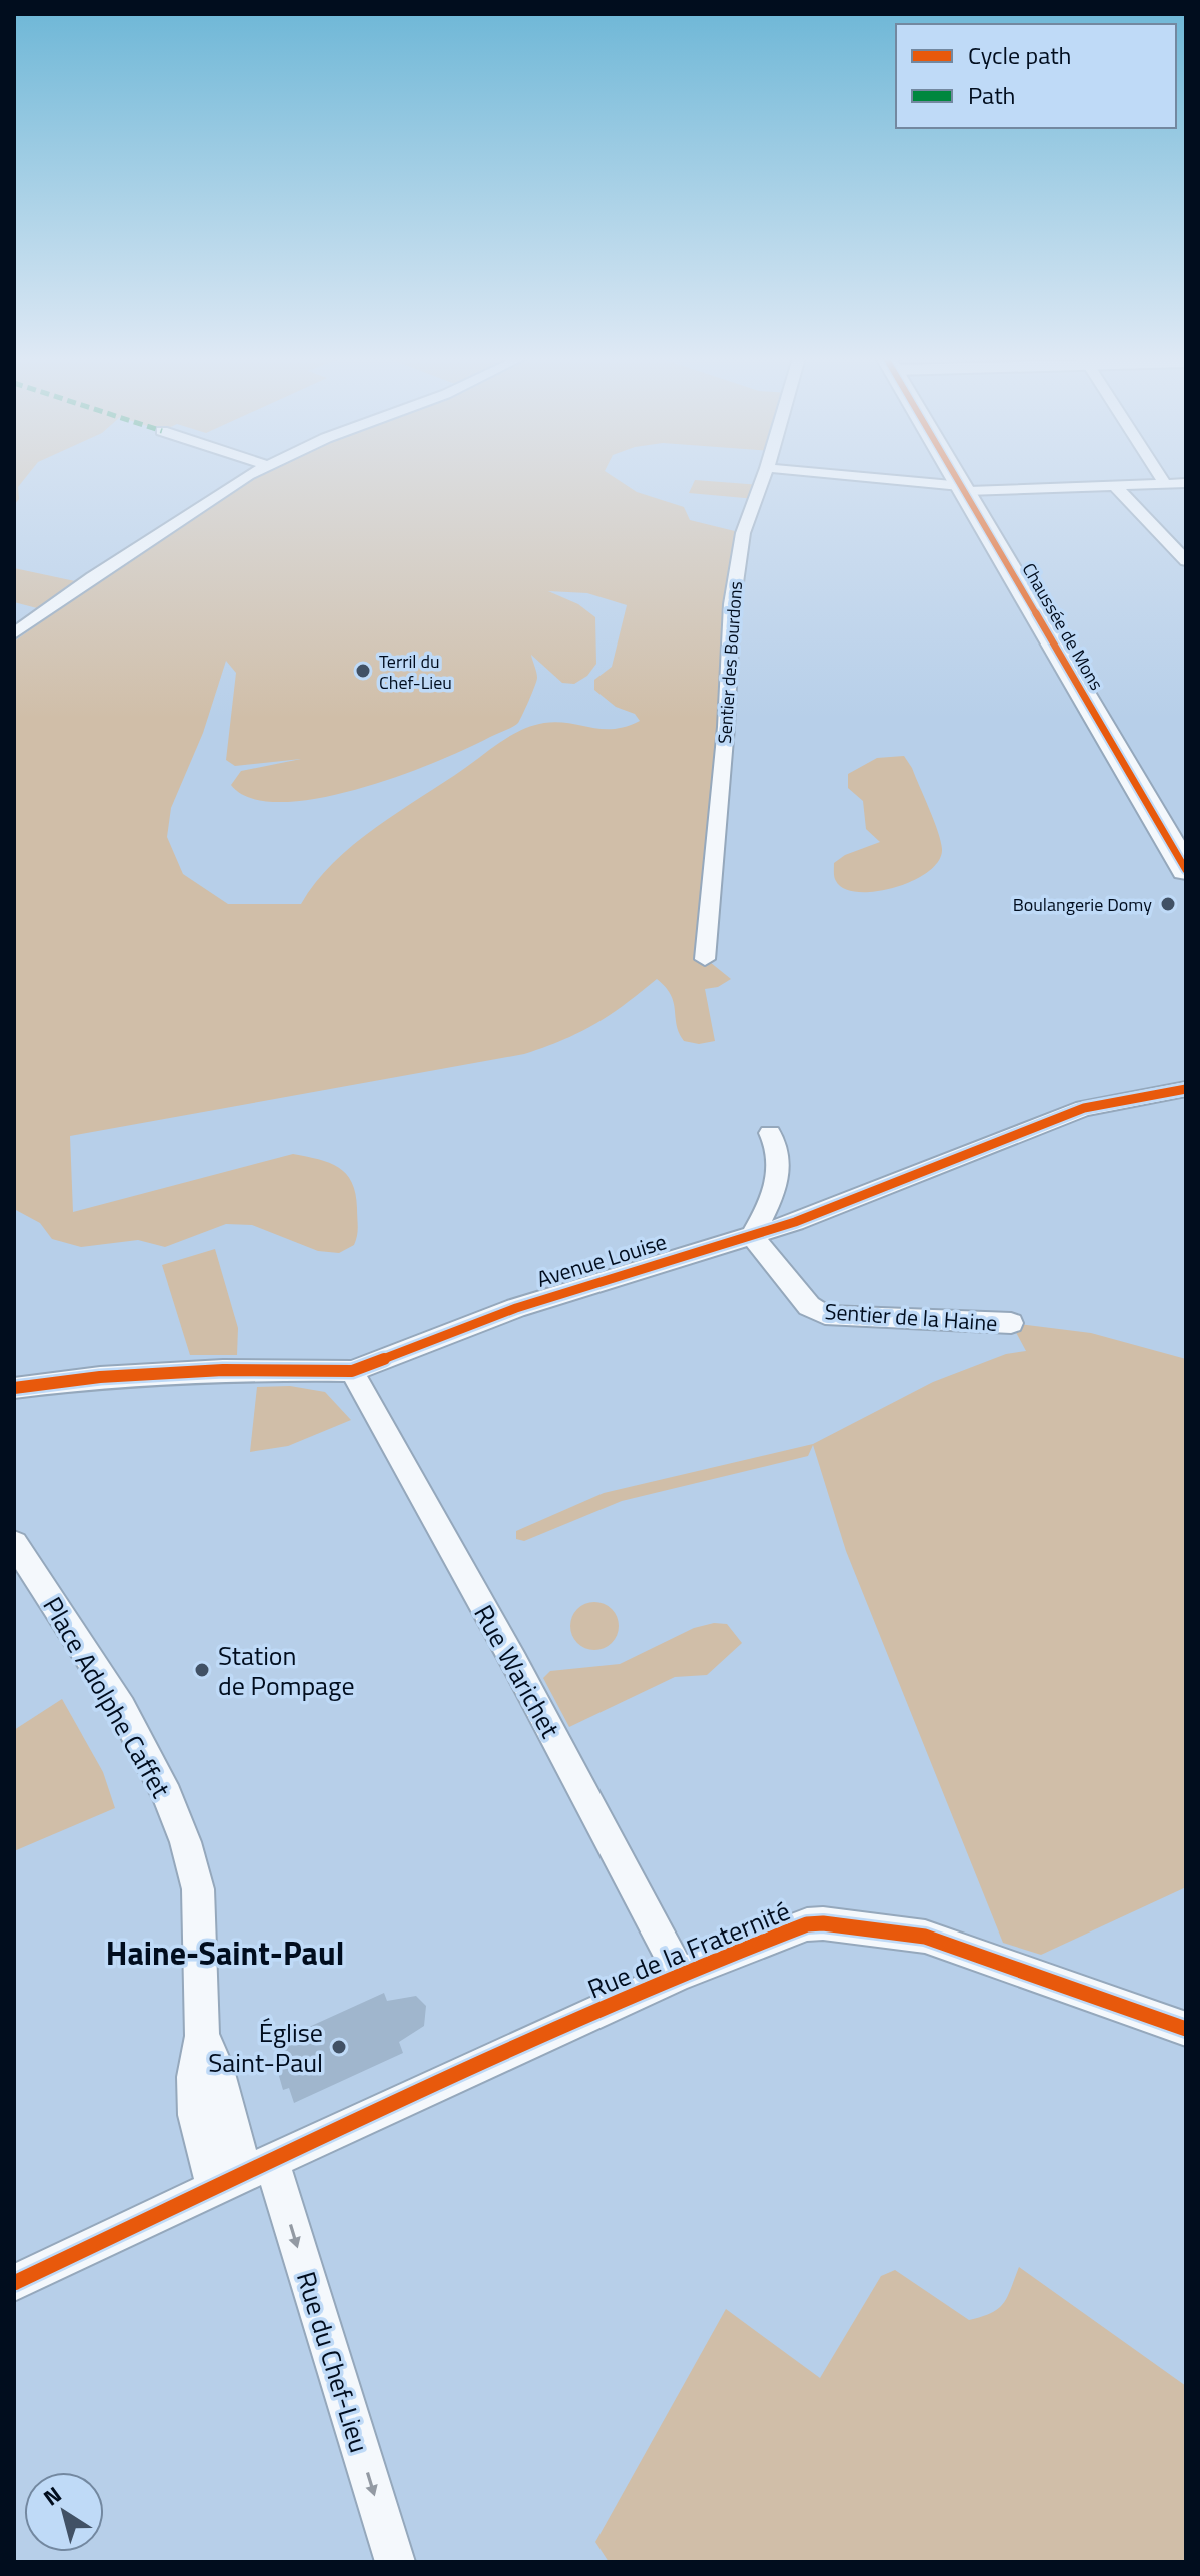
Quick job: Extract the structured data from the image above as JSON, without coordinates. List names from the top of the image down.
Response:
{
  "streets": {
    "main road": ["Chaussée de Mons"],
    "street": [
      "Sentier des Bourdons",
      "Avenue Louise",
      "Sentier de la Haine",
      "Rue Warichet",
      "Place Adolphe Caffet",
      "Rue de la Fraternité",
      "Rue du Chef-Lieu"
    ]
  },
  "crossings": [
    ["Avenue Louise", "Sentier de la Haine"],
    ["Avenue Louise", "Rue Warichet"],
    ["Rue Warichet", "Rue de la Fraternité"],
    ["Place Adolphe Caffet", "Rue de la Fraternité"],
    ["Place Adolphe Caffet", "Rue du Chef-Lieu"],
    ["Rue de la Fraternité", "Rue du Chef-Lieu"]
  ],
  "one_way": ["Rue du Chef-Lieu"],
  "districts": ["Haine-Saint-Paul"],
  "places": [
    "Terril du Chef-Lieu",
    "Boulangerie Domy",
    "Station de Pompage",
    "Église Saint-Paul"
  ],
  "legend": ["Cycle path", "Path"],
  "north": "top left"
}
